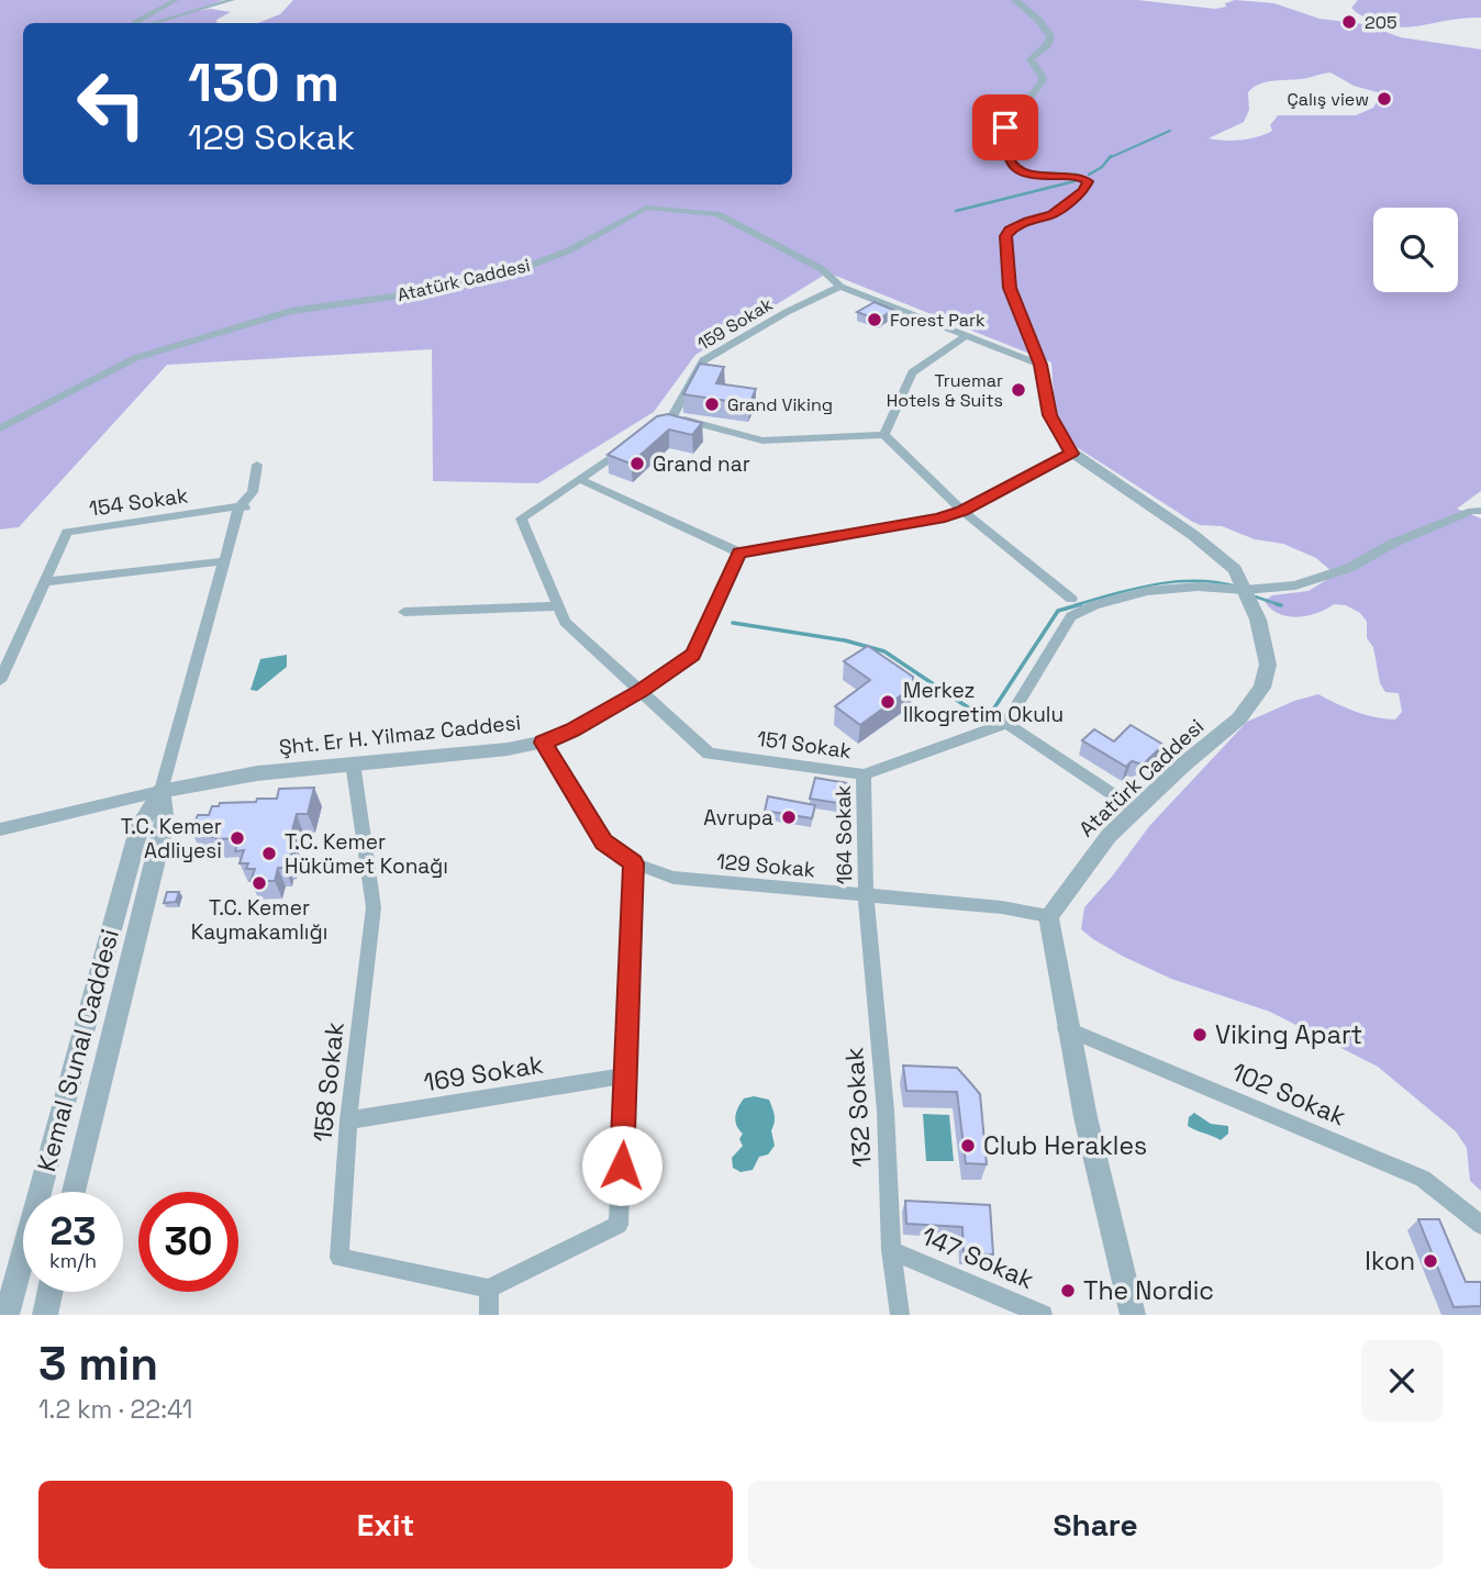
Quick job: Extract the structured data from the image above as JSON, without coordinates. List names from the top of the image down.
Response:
{
  "streets": {
    "street": [
      "Atatürk Caddesi",
      "159 Sokak",
      "154 Sokak",
      "Şht. Er H. Yilmaz Caddesi",
      "151 Sokak",
      "164 Sokak",
      "129 Sokak",
      "Kemal Sunal Caddesi",
      "169 Sokak",
      "158 Sokak",
      "102 Sokak",
      "132 Sokak",
      "147 Sokak"
    ]
  },
  "crossings": [
    ["Atatürk Caddesi", "159 Sokak"],
    ["Atatürk Caddesi", "129 Sokak"],
    ["154 Sokak", "Kemal Sunal Caddesi"],
    ["Şht. Er H. Yilmaz Caddesi", "151 Sokak"],
    ["Şht. Er H. Yilmaz Caddesi", "129 Sokak"],
    ["Şht. Er H. Yilmaz Caddesi", "Kemal Sunal Caddesi"],
    ["Şht. Er H. Yilmaz Caddesi", "158 Sokak"],
    ["151 Sokak", "164 Sokak"],
    ["164 Sokak", "129 Sokak"],
    ["164 Sokak", "132 Sokak"],
    ["129 Sokak", "132 Sokak"],
    ["169 Sokak", "158 Sokak"],
    ["132 Sokak", "147 Sokak"]
  ],
  "places": [
    "205",
    "Çalış view",
    "Forest Park",
    "Truemar Hotels & Suits",
    "Grand Viking",
    "Grand nar",
    "Merkez Ilkogretim Okulu",
    "Avrupa",
    "T.C. Kemer Adliyesi",
    "T.C. Kemer Hükümet Konağı",
    "T.C. Kemer Kaymakamlığı",
    "Viking Apart",
    "Club Herakles",
    "Ikon",
    "The Nordic"
  ],
  "page": {
    "turn": ["130 m", "129 Sokak"],
    "speed": "23 km/h",
    "limit": "30",
    "heading": ["3 min", "1.2 km · 22:41"],
    "buttons": ["Exit", "Share"]
  }
}
